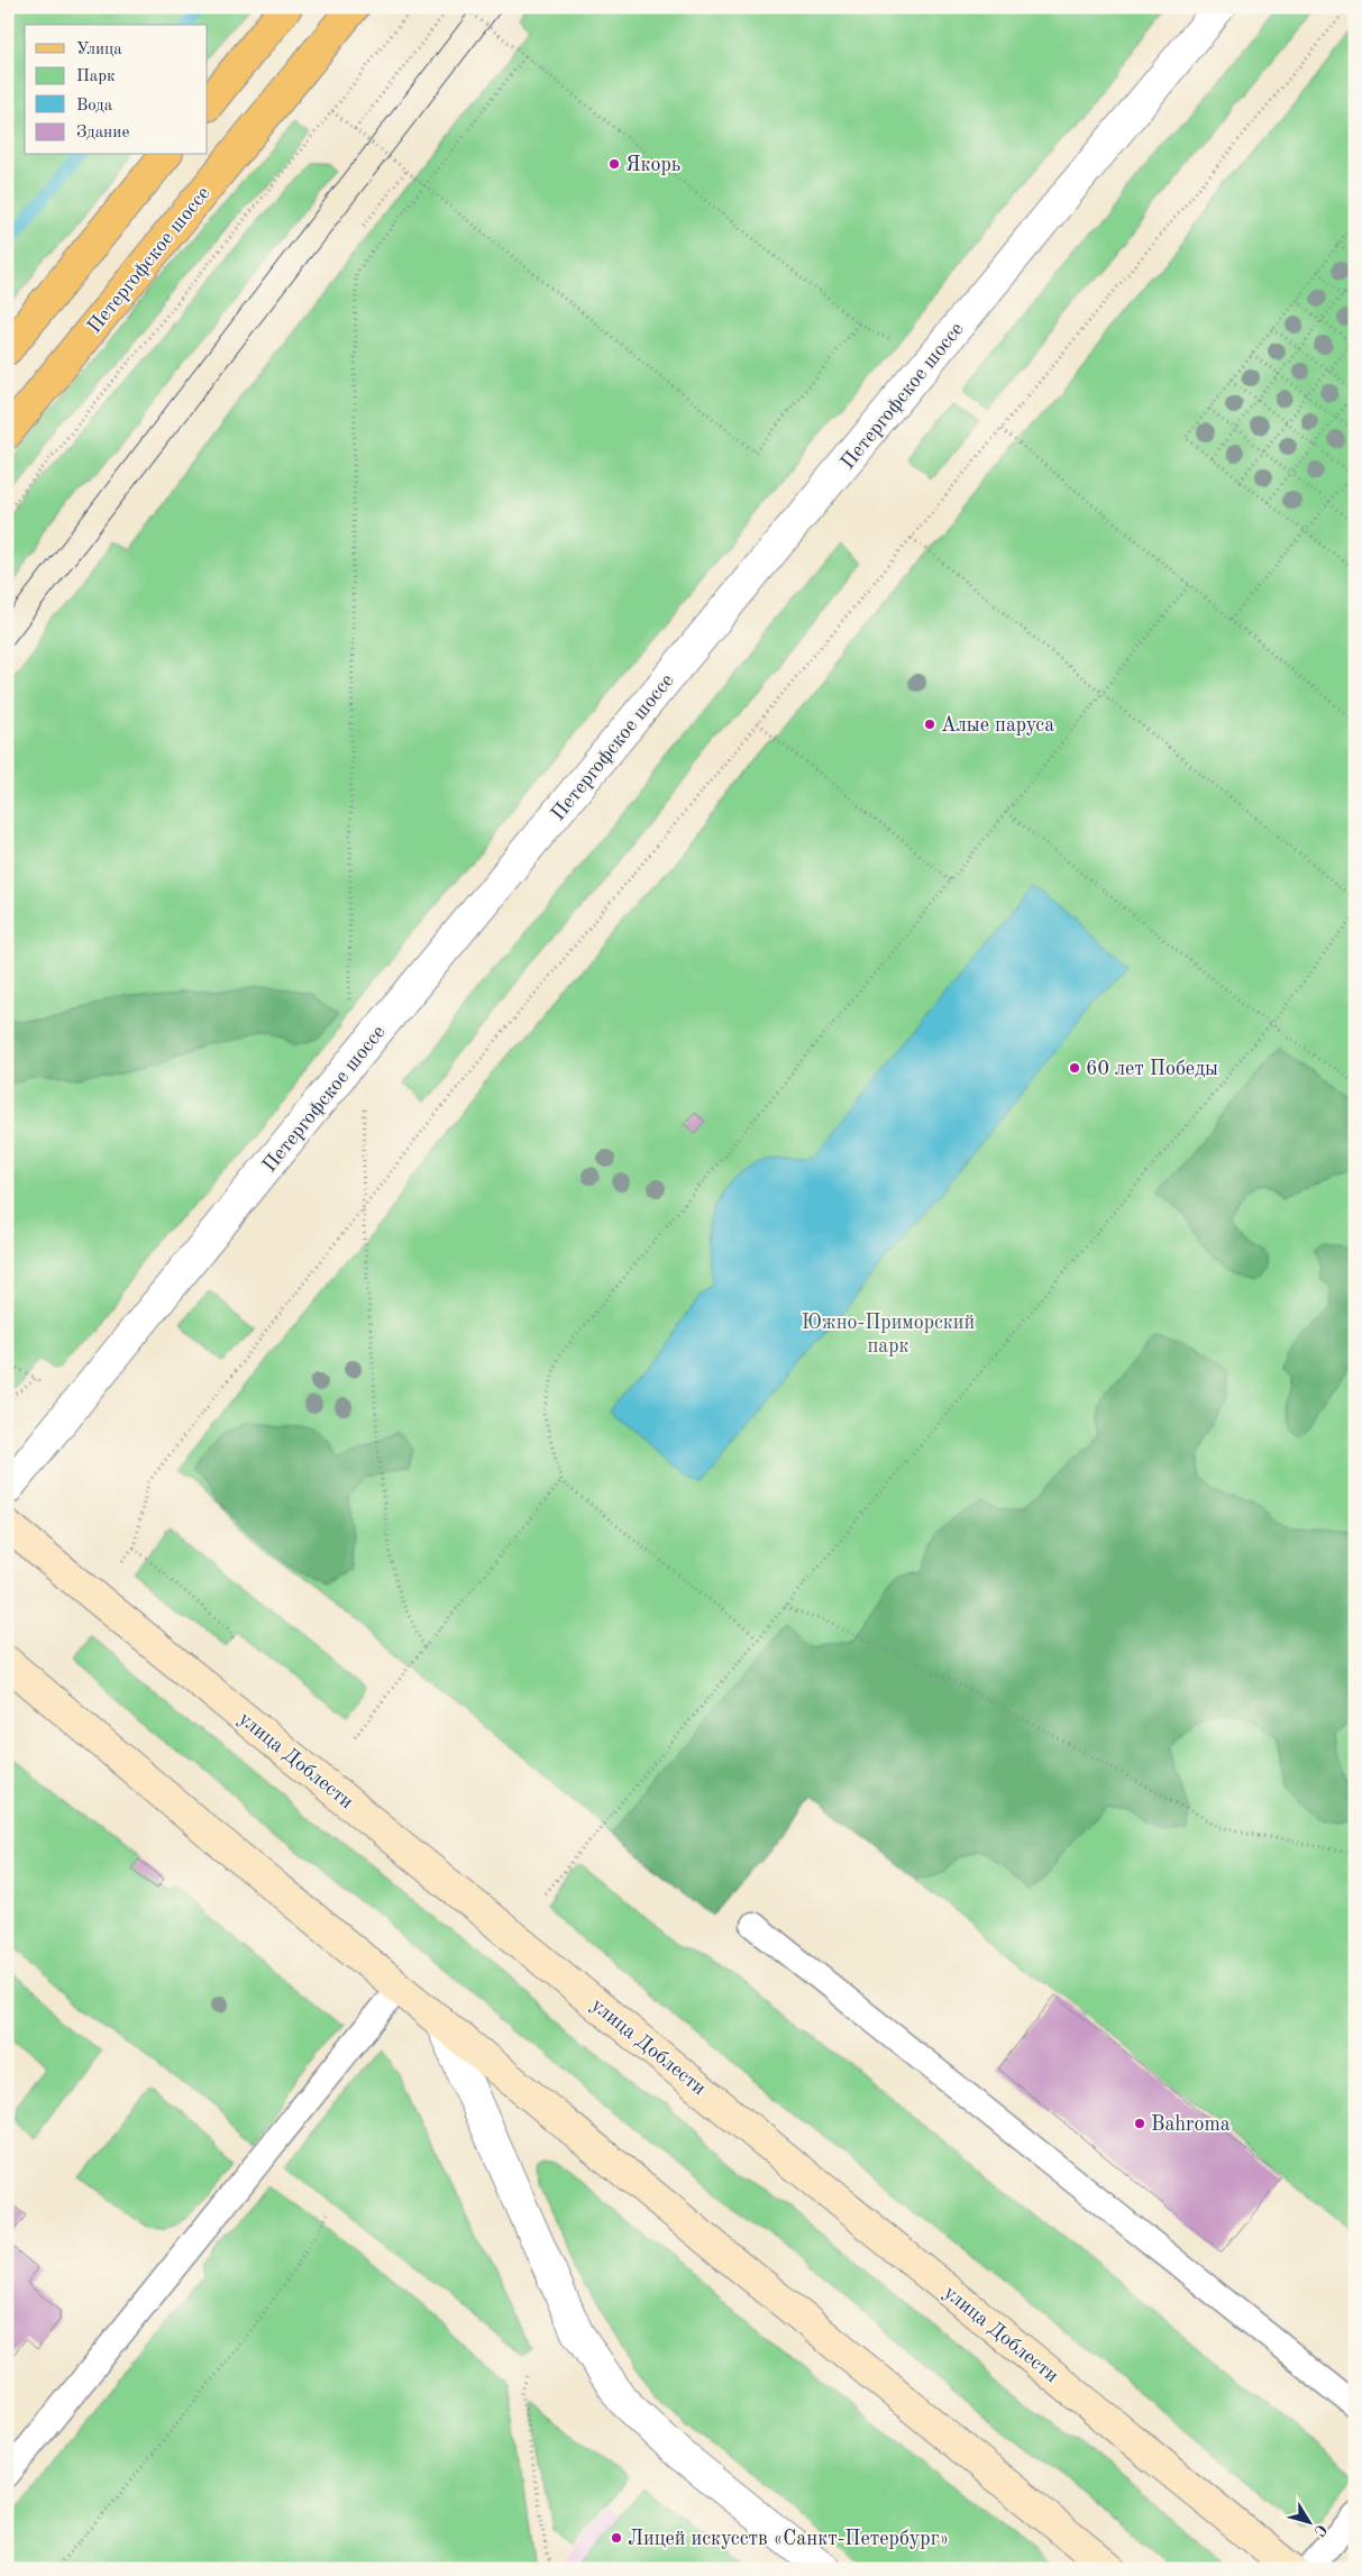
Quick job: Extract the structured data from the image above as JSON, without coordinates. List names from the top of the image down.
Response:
{
  "streets": {
    "main road": ["Петергофское шоссе", "улица Доблести"]
  },
  "parks": ["Южно-Приморский парк"],
  "places": [
    "Якорь",
    "Алые паруса",
    "60 лет Победы",
    "Bahroma",
    "Лицей искусств «Санкт-Петербург»"
  ],
  "legend": [
    "Улица",
    "Парк",
    "Вода",
    "Здание"
  ],
  "north": "bottom right"
}
